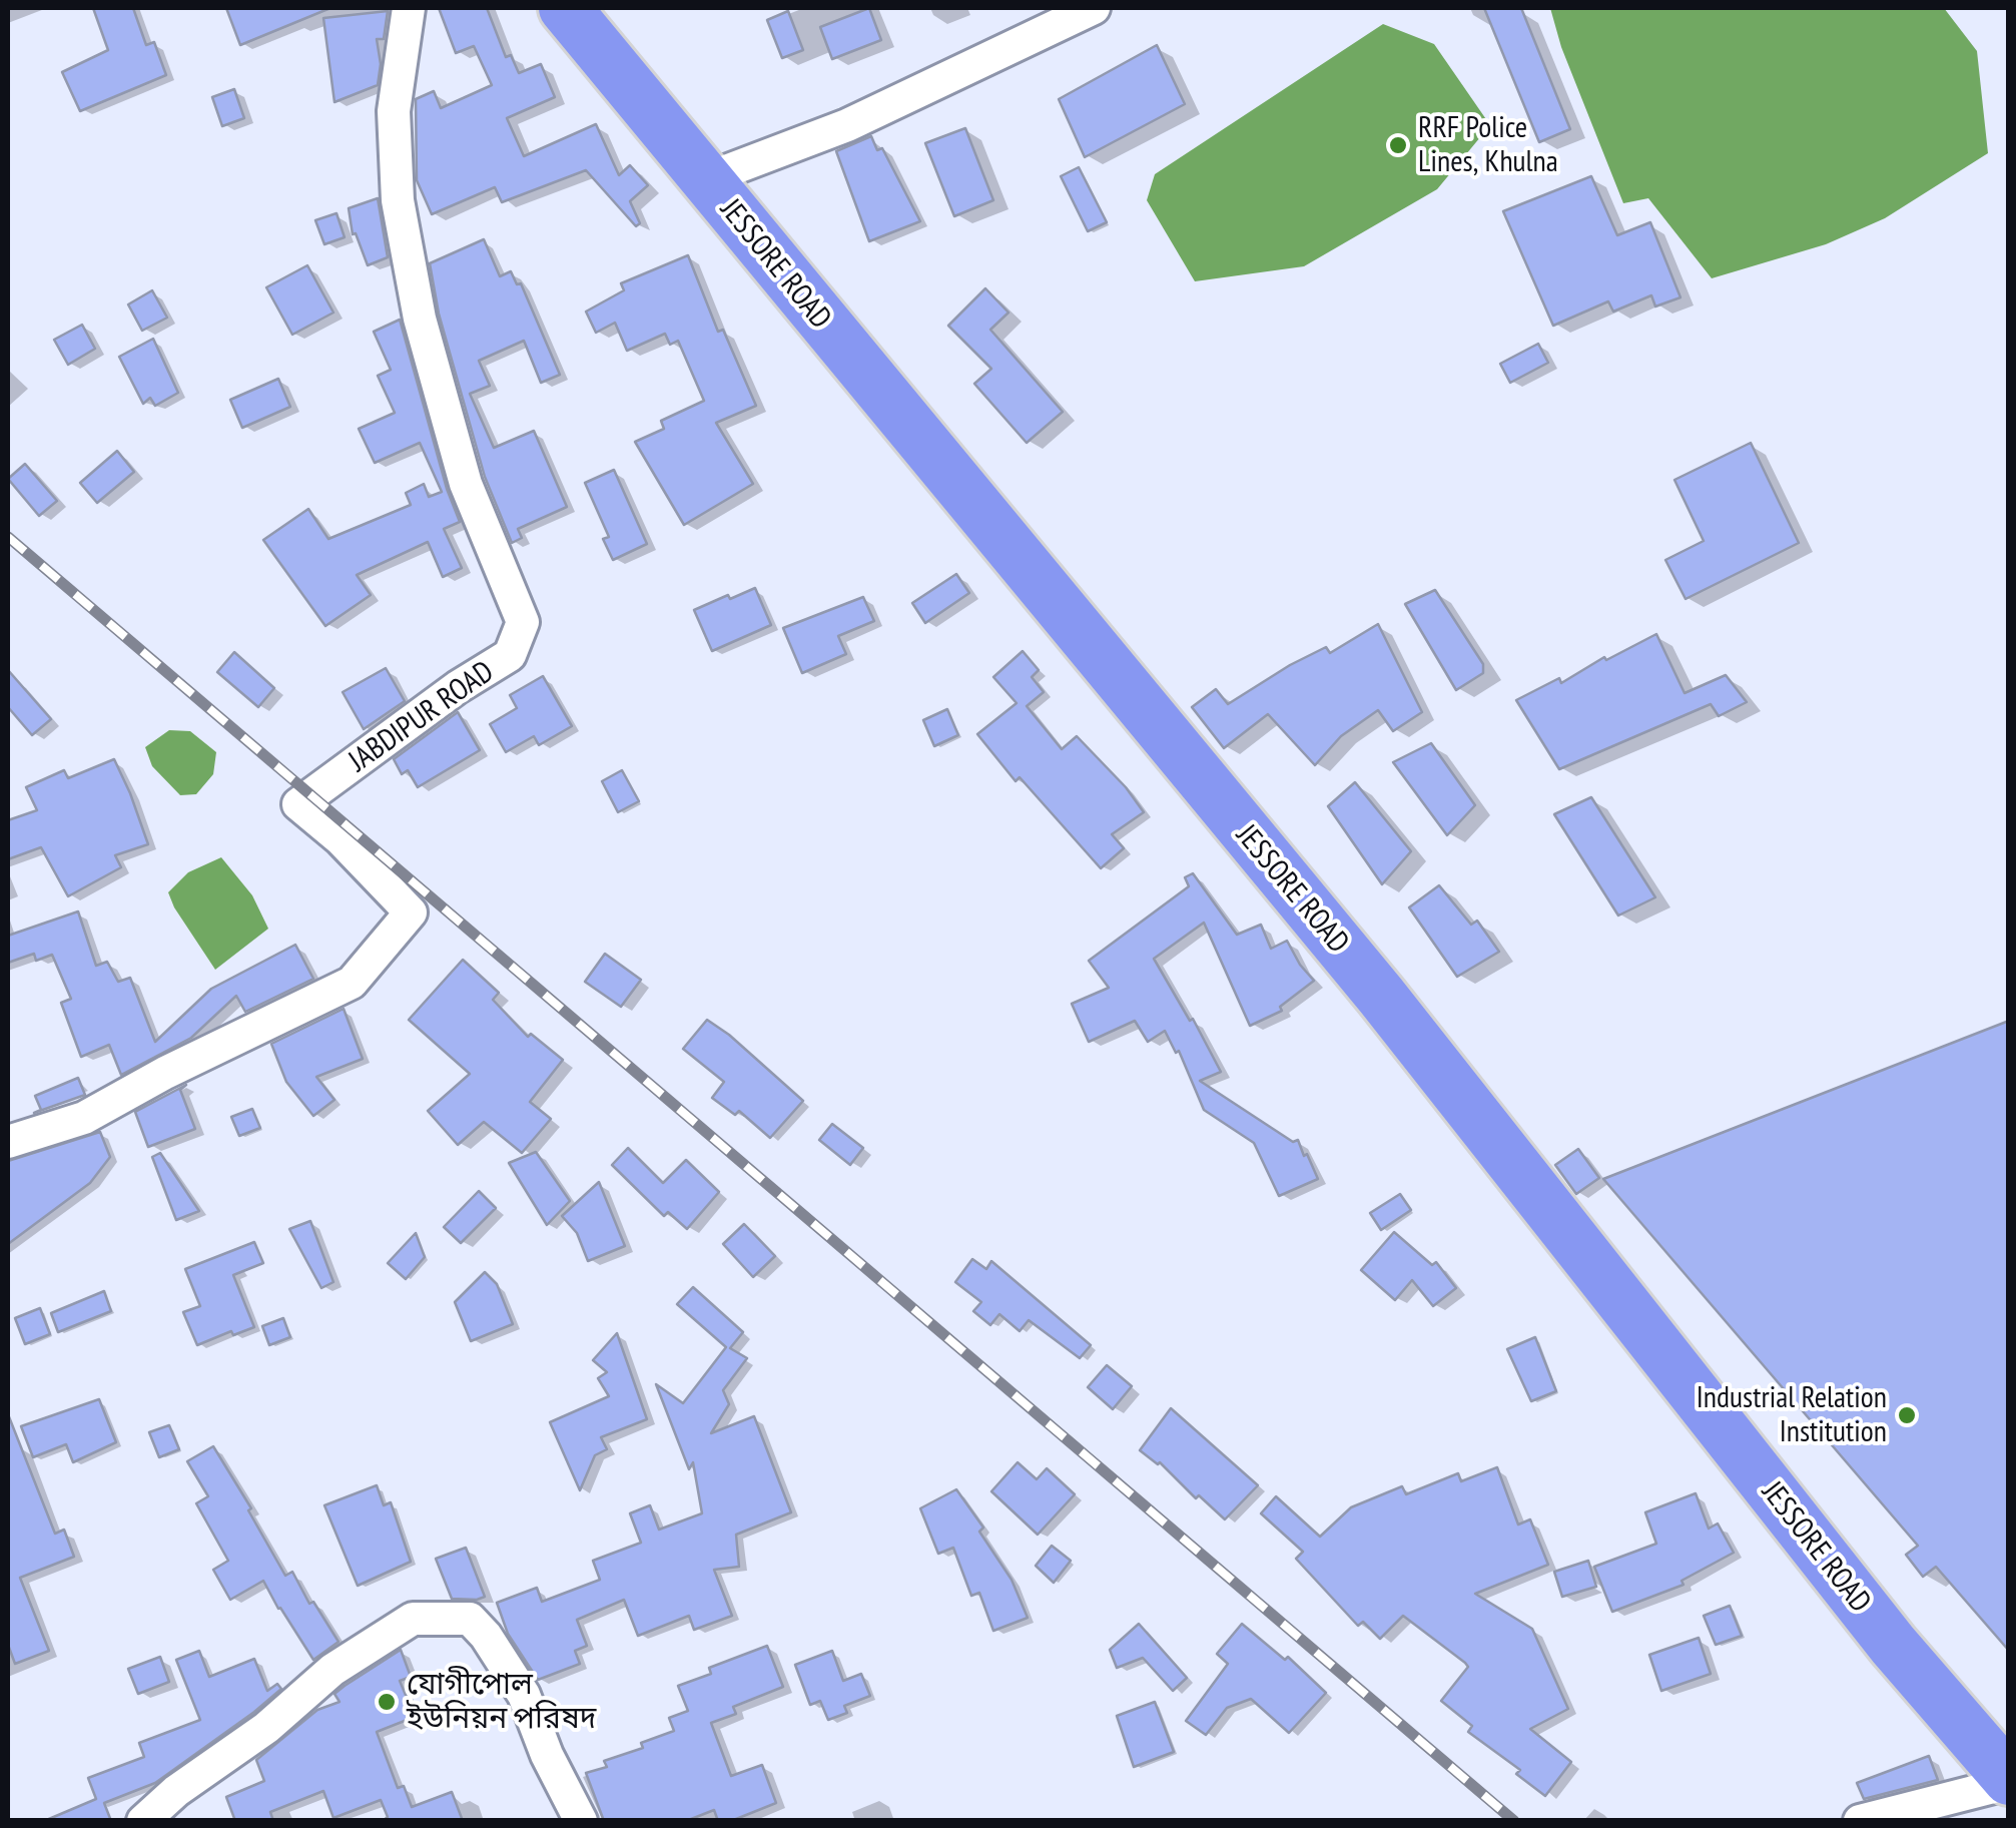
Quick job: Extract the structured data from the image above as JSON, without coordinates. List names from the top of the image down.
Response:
{
  "streets": {
    "highway": ["JESSORE ROAD"],
    "street": ["JABDIPUR ROAD"]
  },
  "places": ["RRF Police Lines, Khulna", "Industrial Relation Institution", "যোগীপোল ইউনিয়ন পরিষদ"]
}
